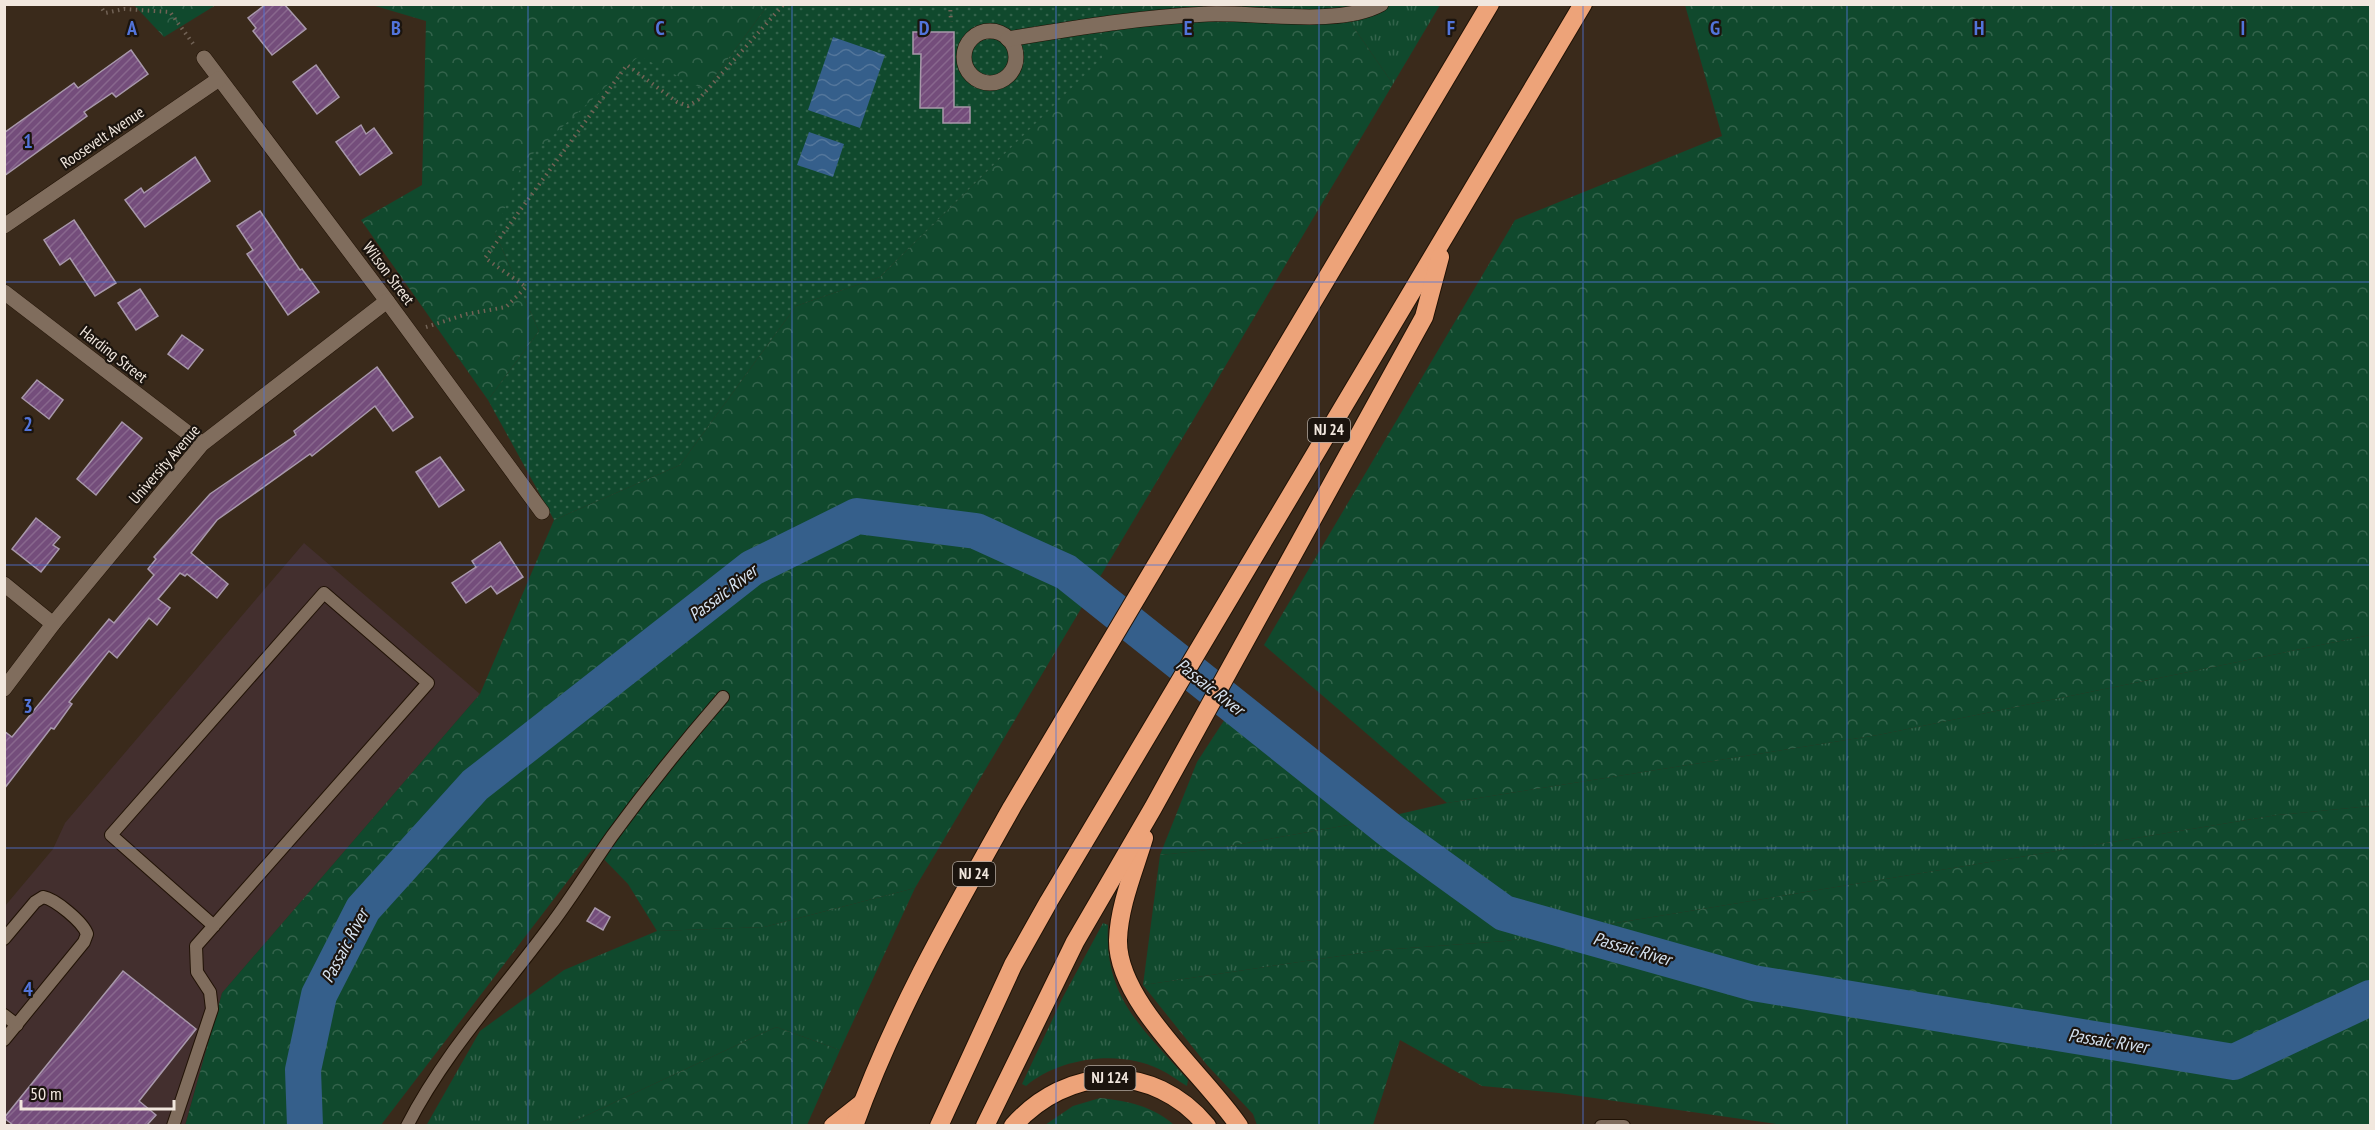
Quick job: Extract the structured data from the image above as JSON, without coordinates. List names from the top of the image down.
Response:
{
  "streets": {
    "highway": ["NJ 24", "NJ 124"],
    "street": [
      "Roosevelt Avenue",
      "Wilson Street",
      "Harding Street",
      "University Avenue"
    ]
  },
  "crossings": [
    ["Roosevelt Avenue", "Wilson Street"],
    ["Wilson Street", "University Avenue"],
    ["Harding Street", "University Avenue"]
  ],
  "water": ["Passaic River"],
  "scale_bar": "50 m",
  "grid": {
    "columns": [
      "A",
      "B",
      "C",
      "D",
      "E",
      "F",
      "G",
      "H",
      "I"
    ],
    "rows": [
      "1",
      "2",
      "3",
      "4"
    ]
  }
}
